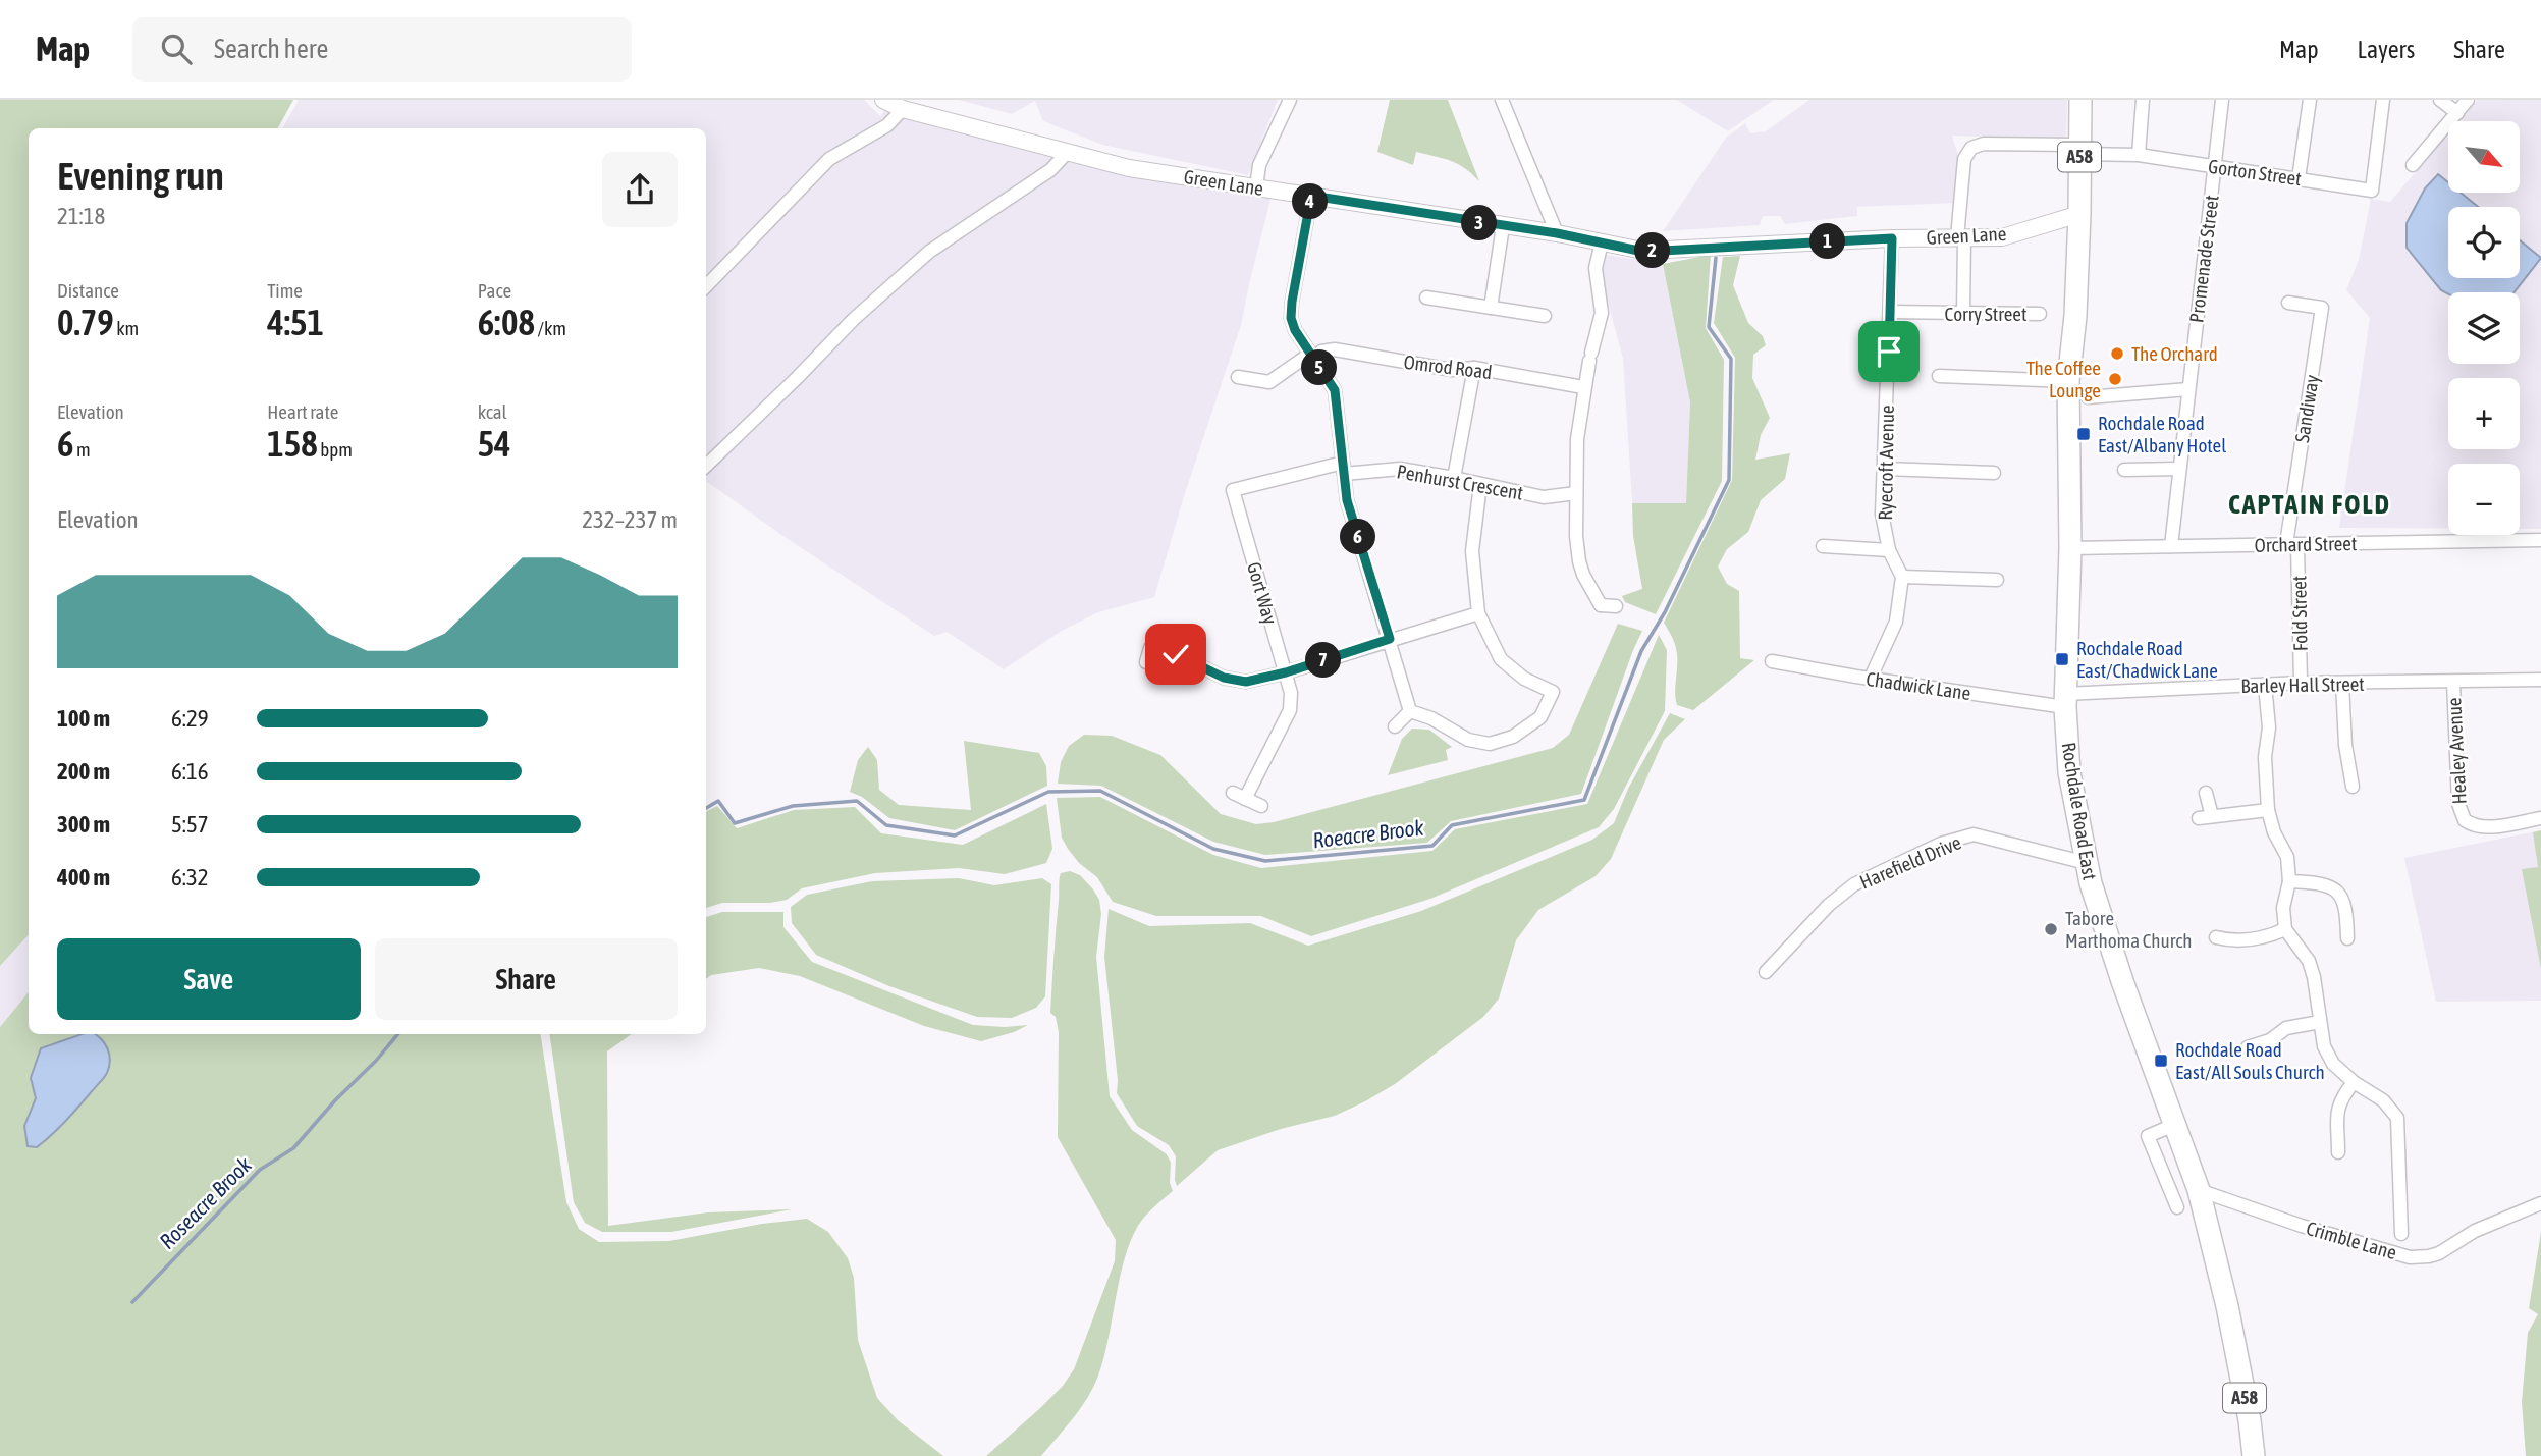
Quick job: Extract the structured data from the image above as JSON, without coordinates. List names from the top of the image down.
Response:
{
  "streets": {
    "highway": ["A58", "Rochdale Road East"],
    "street": [
      "Gorton Street",
      "Green Lane",
      "Promenade Street",
      "Corry Street",
      "Omrod Road",
      "Sandiway",
      "Ryecroft Avenue",
      "Penhurst Crescent",
      "Orchard Street",
      "Gort Way",
      "Fold Street",
      "Barley Hall Street",
      "Chadwick Lane",
      "Healey Avenue",
      "Harefield Drive",
      "Crimble Lane"
    ]
  },
  "crossings": [
    ["Gorton Street", "Green Lane"],
    ["Gorton Street", "Promenade Street"],
    ["Gorton Street", "Rochdale Road East"],
    ["Green Lane", "Ryecroft Avenue"],
    ["Green Lane", "Rochdale Road East"],
    ["Promenade Street", "Orchard Street"],
    ["Corry Street", "Ryecroft Avenue"],
    ["Sandiway", "Orchard Street"],
    ["Sandiway", "Fold Street"],
    ["Penhurst Crescent", "Gort Way"],
    ["Orchard Street", "Fold Street"],
    ["Orchard Street", "Rochdale Road East"],
    ["Fold Street", "Barley Hall Street"],
    ["Barley Hall Street", "Chadwick Lane"],
    ["Barley Hall Street", "Healey Avenue"],
    ["Barley Hall Street", "Rochdale Road East"],
    ["Chadwick Lane", "Rochdale Road East"],
    ["Rochdale Road East", "Harefield Drive"],
    ["Rochdale Road East", "Crimble Lane"]
  ],
  "districts": ["CAPTAIN FOLD"],
  "water": ["Roeacre Brook", "Roseacre Brook"],
  "places": {
    "other": ["The Orchard", "The Coffee Lounge", "Tabore Marthoma Church"],
    "transit": ["Rochdale Road East/Albany Hotel", "Rochdale Road East/Chadwick Lane", "Rochdale Road East/All Souls Church"]
  },
  "north": "bottom right",
  "page": {
    "header": "Map",
    "search": "Search here",
    "nav": ["Map", "Layers", "Share"],
    "map_buttons": ["+", "−"],
    "heading": ["Evening run", "21:18"],
    "pins": [
      "4",
      "3",
      "1",
      "2",
      "5",
      "6",
      "7"
    ],
    "stats": [
      ["Distance", "0.79 km"],
      ["Time", "4:51"],
      ["Pace", "6:08 /km"],
      ["Elevation", "6 m"],
      ["Heart rate", "158 bpm"],
      ["kcal", "54"]
    ],
    "chart": ["Elevation", "232–237 m"],
    "list": [
      {
        "name": "100 m",
        "note": "6:29"
      },
      {
        "name": "200 m",
        "note": "6:16"
      },
      {
        "name": "300 m",
        "note": "5:57"
      },
      {
        "name": "400 m",
        "note": "6:32"
      }
    ],
    "buttons": ["Save", "Share"]
  }
}
